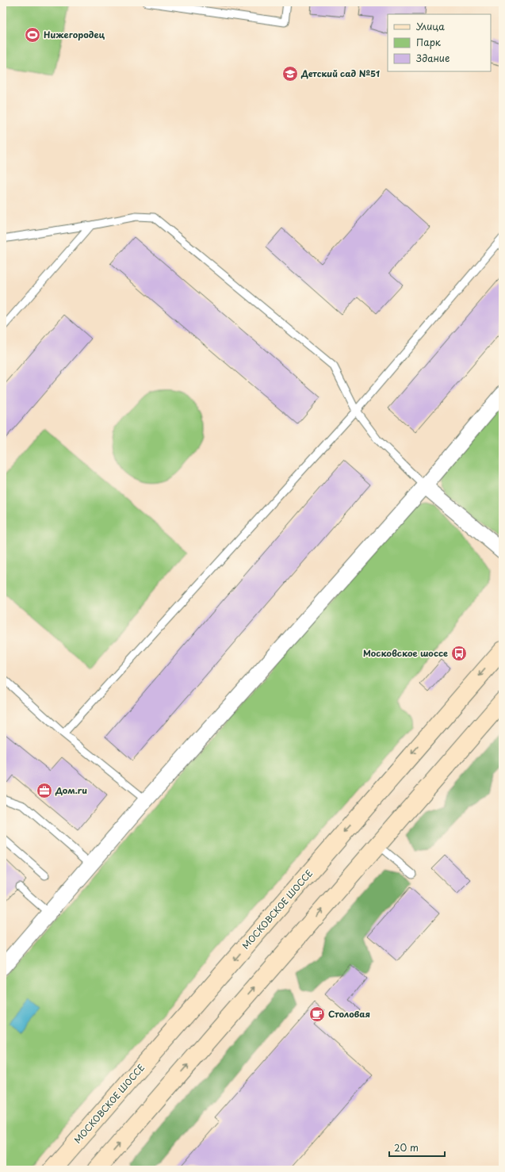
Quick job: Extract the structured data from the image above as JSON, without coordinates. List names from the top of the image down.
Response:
{
  "streets": {
    "main road": ["МОСКОВСКОЕ ШОССЕ"]
  },
  "places": {
    "sports": ["Нижегородец"],
    "school or university": ["Детский сад №51"],
    "bus stop": ["Московское шоссе"],
    "office": ["Дом.ru"],
    "cafe": ["Столовая"]
  },
  "legend": ["Улица", "Парк", "Здание"],
  "scale_bar": "20 m"
}
